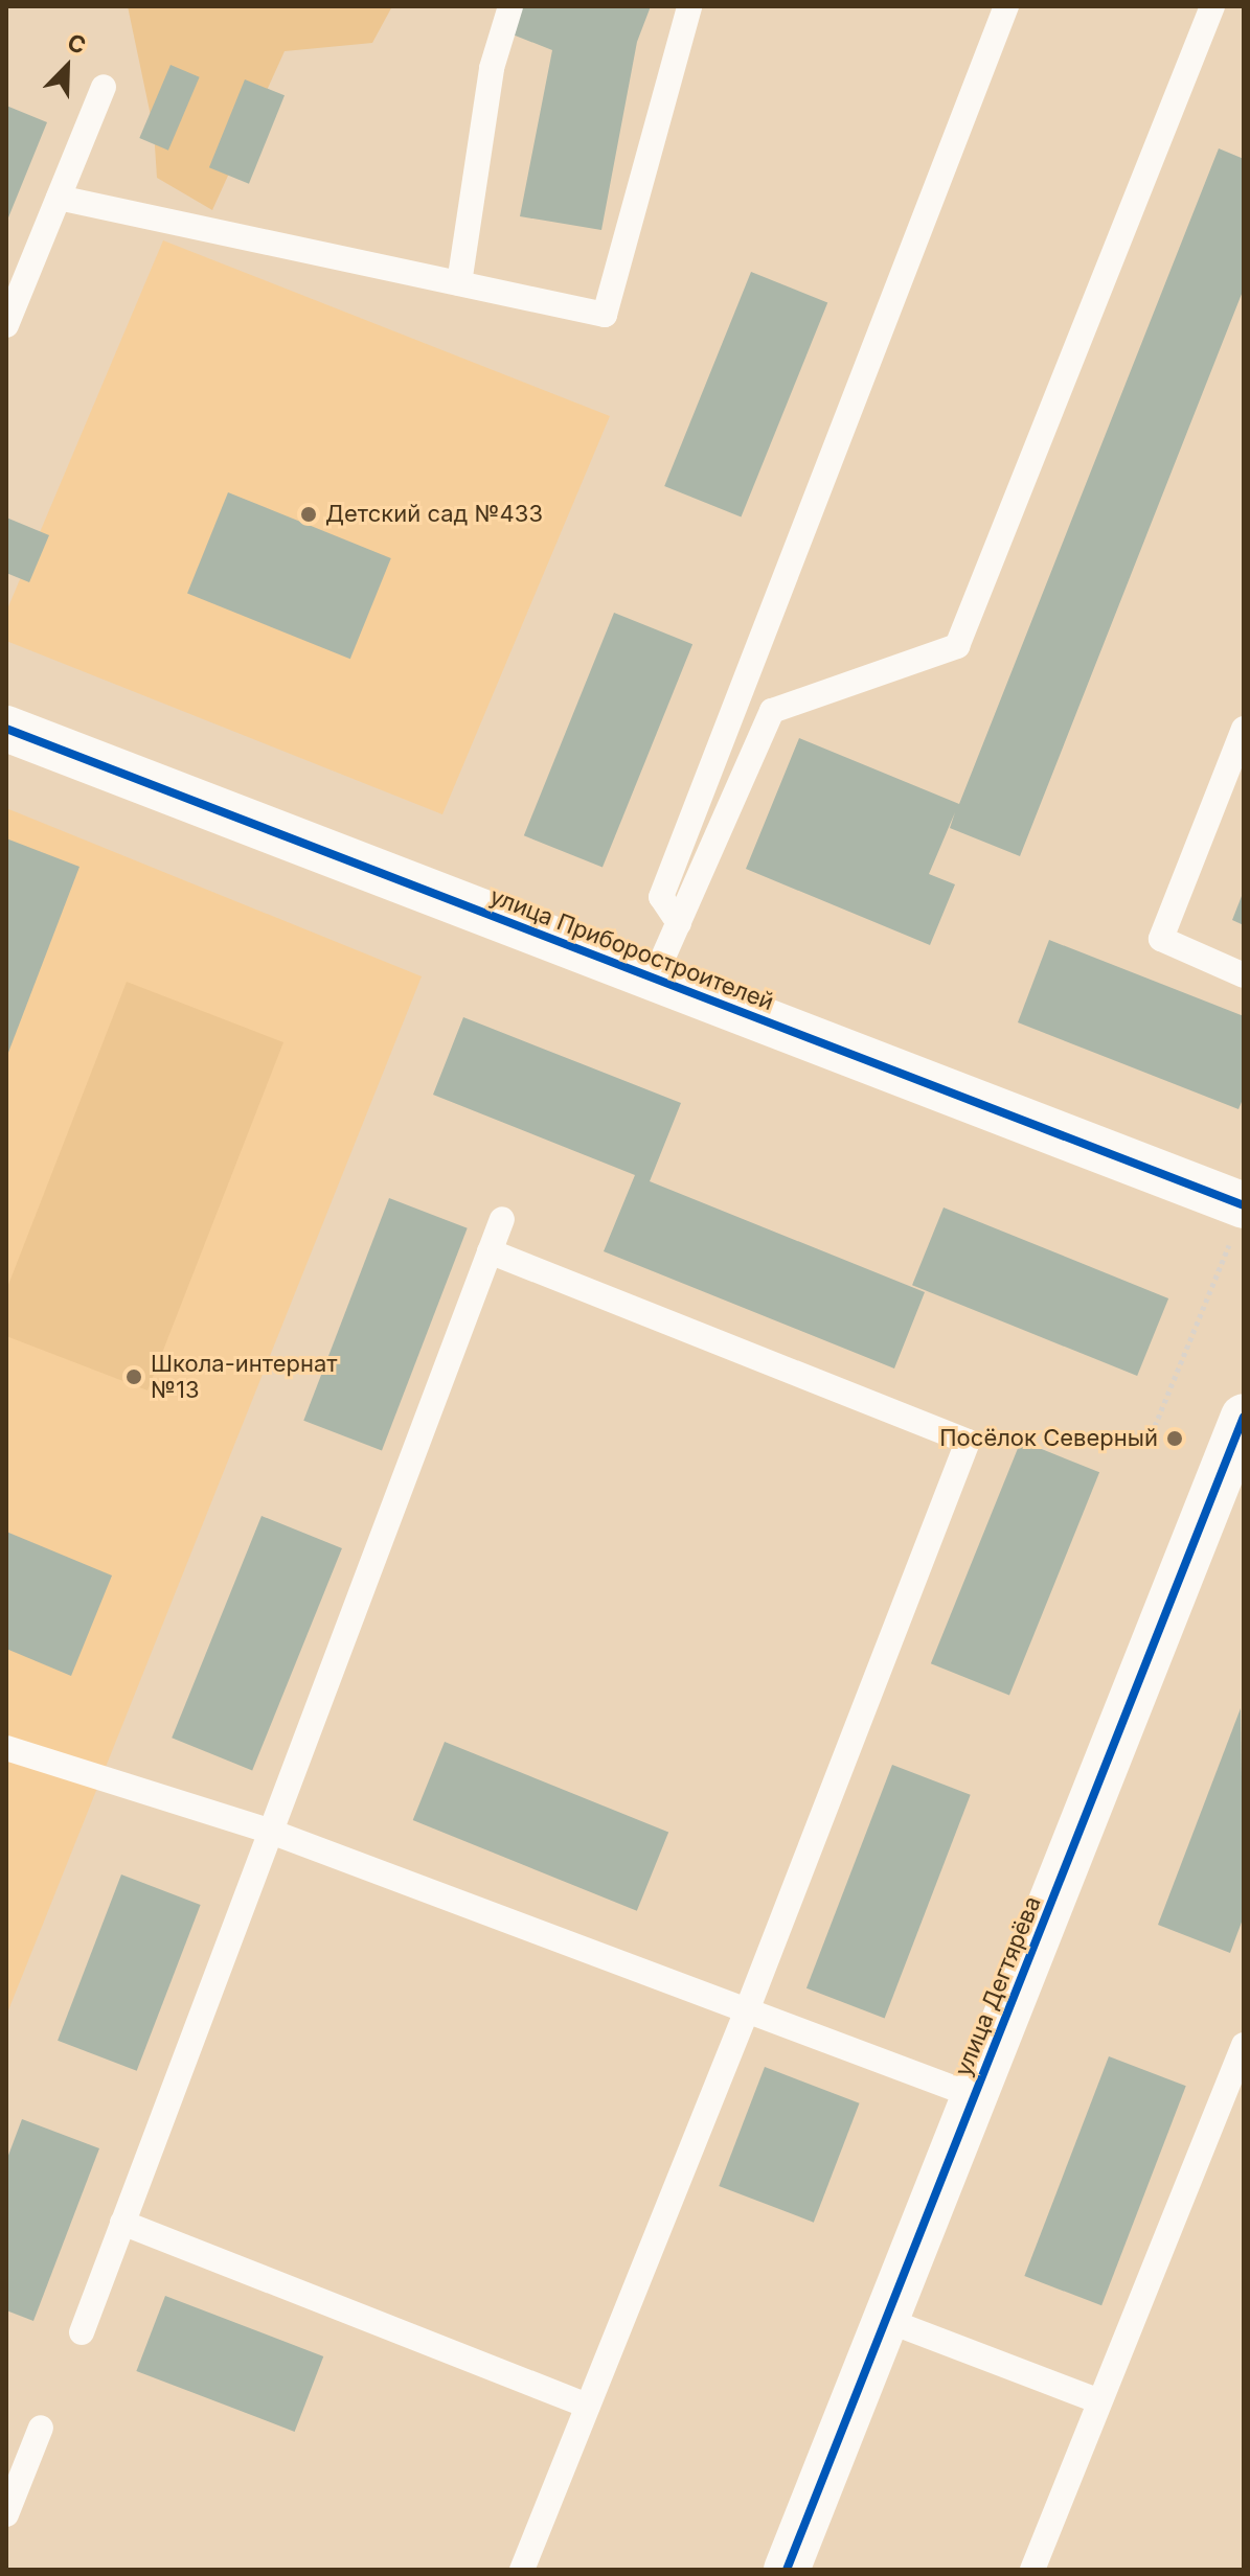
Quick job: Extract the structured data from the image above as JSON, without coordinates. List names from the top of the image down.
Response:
{
  "streets": {
    "street": ["улица Приборостроителей", "улица Дегтярёва"]
  },
  "places": ["Детский сад №433", "Школа-интернат №13", "Посёлок Северный"],
  "north": "top right"
}
